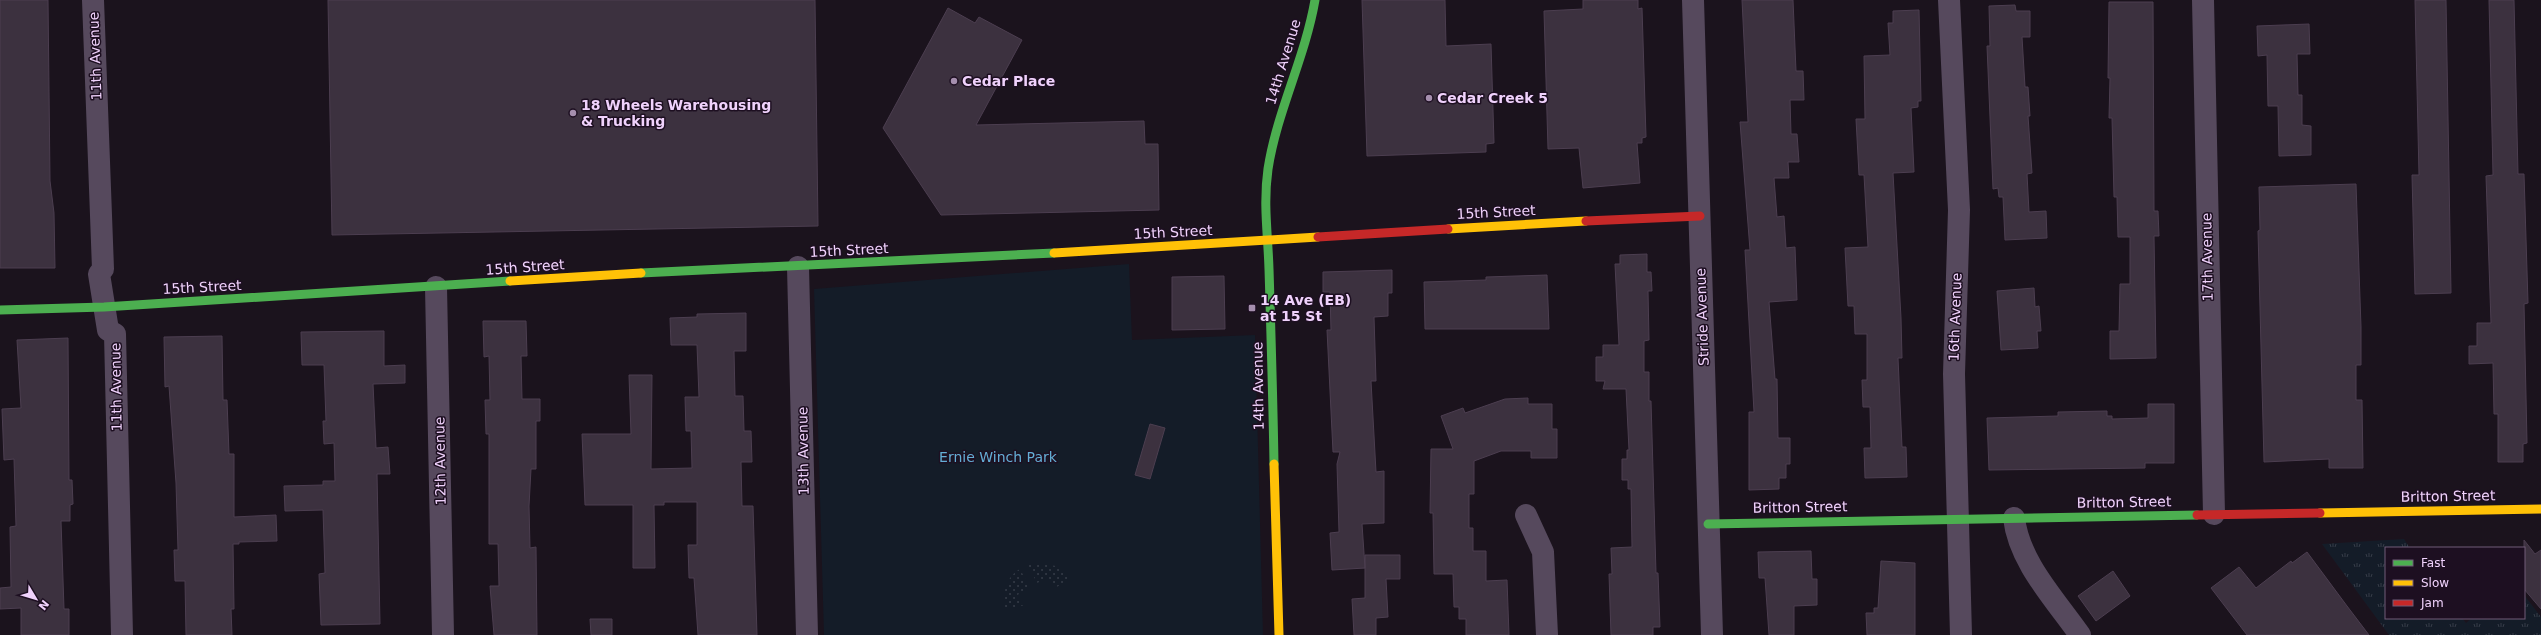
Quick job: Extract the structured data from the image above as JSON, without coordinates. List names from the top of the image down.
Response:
{
  "streets": {
    "street": [
      "11th Avenue",
      "14th Avenue",
      "15th Street",
      "17th Avenue",
      "Stride Avenue",
      "16th Avenue",
      "13th Avenue",
      "12th Avenue",
      "Britton Street"
    ]
  },
  "crossings": [
    ["11th Avenue", "15th Street"],
    ["14th Avenue", "15th Street"],
    ["15th Street", "Stride Avenue"],
    ["15th Street", "13th Avenue"],
    ["15th Street", "12th Avenue"],
    ["17th Avenue", "Britton Street"],
    ["Stride Avenue", "Britton Street"],
    ["16th Avenue", "Britton Street"]
  ],
  "parks": ["Ernie Winch Park"],
  "places": {
    "other": ["Cedar Place", "Cedar Creek 5", "18 Wheels Warehousing & Trucking"],
    "transit": ["14 Ave (EB) at 15 St"]
  },
  "legend": ["Fast", "Slow", "Jam"],
  "north": "bottom right"
}
